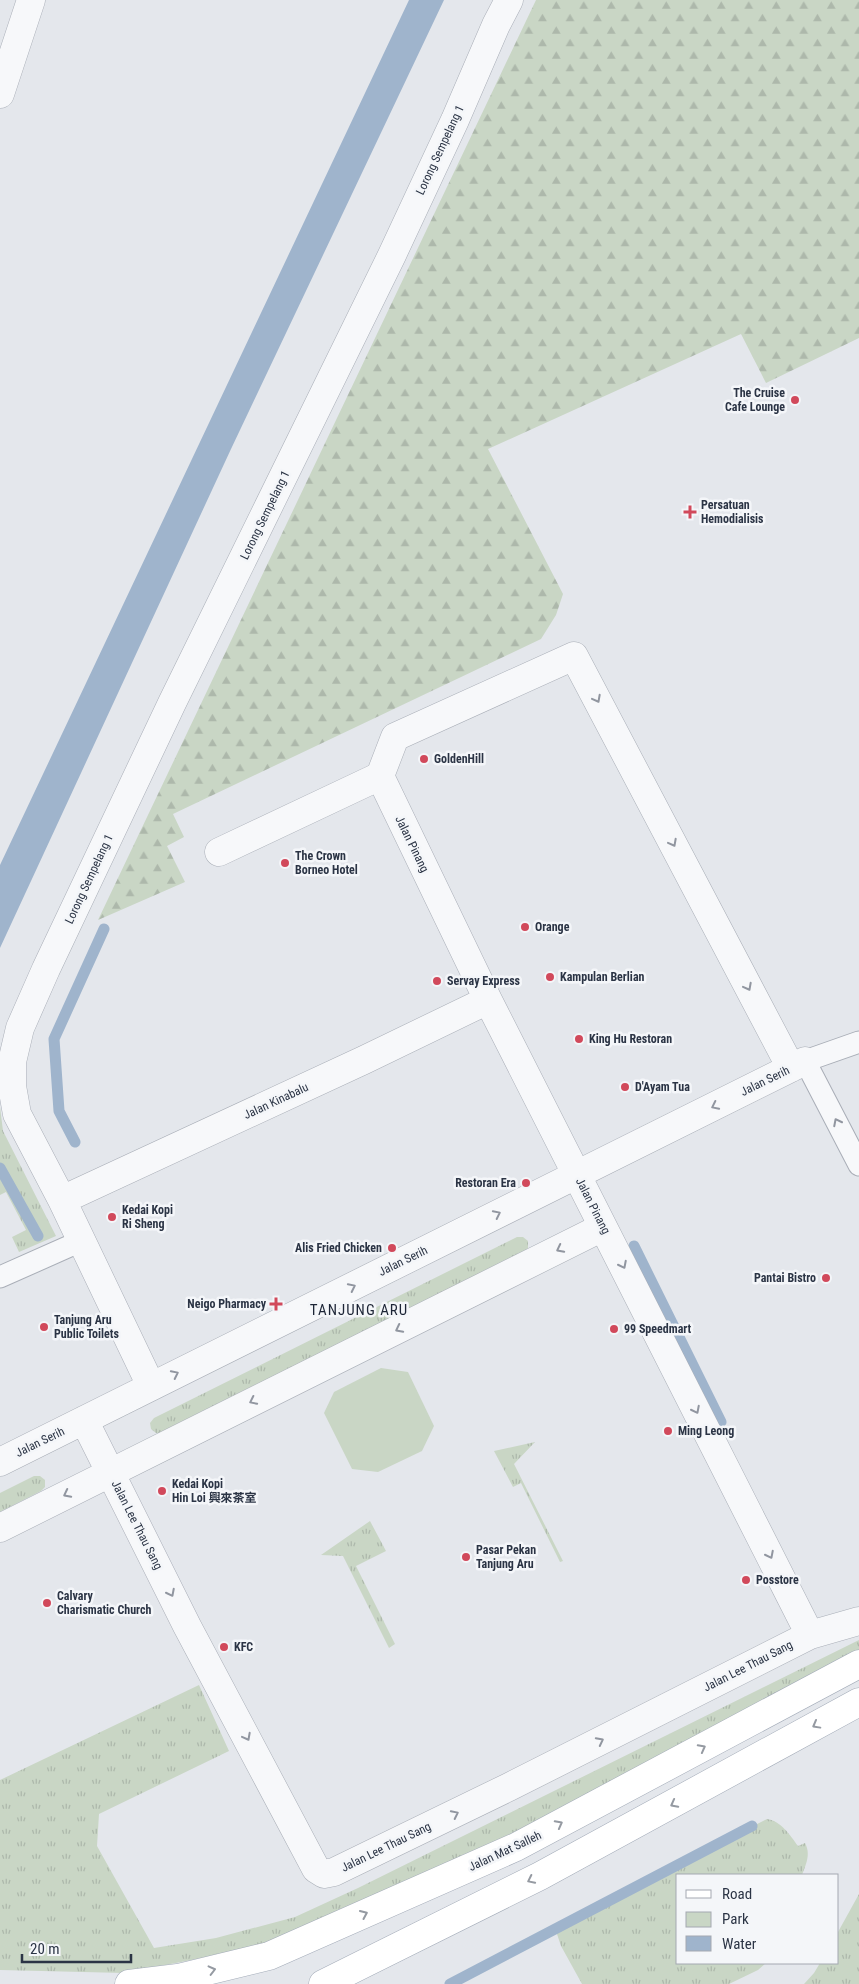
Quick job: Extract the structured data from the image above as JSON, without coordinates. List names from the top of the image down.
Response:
{
  "streets": {
    "main road": ["Jalan Mat Salleh"],
    "street": [
      "Lorong Sempelang 1",
      "Jalan Pinang",
      "Jalan Serih",
      "Jalan Kinabalu",
      "Jalan Lee Thau Sang"
    ]
  },
  "crossings": [
    ["Lorong Sempelang 1", "Jalan Serih"],
    ["Lorong Sempelang 1", "Jalan Kinabalu"],
    ["Jalan Pinang", "Jalan Serih"],
    ["Jalan Pinang", "Jalan Kinabalu"],
    ["Jalan Pinang", "Jalan Lee Thau Sang"]
  ],
  "one_way": ["Jalan Pinang"],
  "districts": ["TANJUNG ARU"],
  "places": {
    "other": [
      "The Cruise Cafe Lounge",
      "GoldenHill",
      "The Crown Borneo Hotel",
      "Orange",
      "Kampulan Berlian",
      "Servay Express",
      "King Hu Restoran",
      "D'Ayam Tua",
      "Restoran Era",
      "Kedai Kopi Ri Sheng",
      "Alis Fried Chicken",
      "Pantai Bistro",
      "Tanjung Aru Public Toilets",
      "99 Speedmart",
      "Ming Leong",
      "Kedai Kopi Hin Loi 興來茶室",
      "Pasar Pekan Tanjung Aru",
      "Posstore",
      "Calvary Charismatic Church",
      "KFC"
    ],
    "health": ["Persatuan Hemodialisis", "Neigo Pharmacy"]
  },
  "legend": ["Road", "Park", "Water"],
  "scale_bar": "20 m"
}
